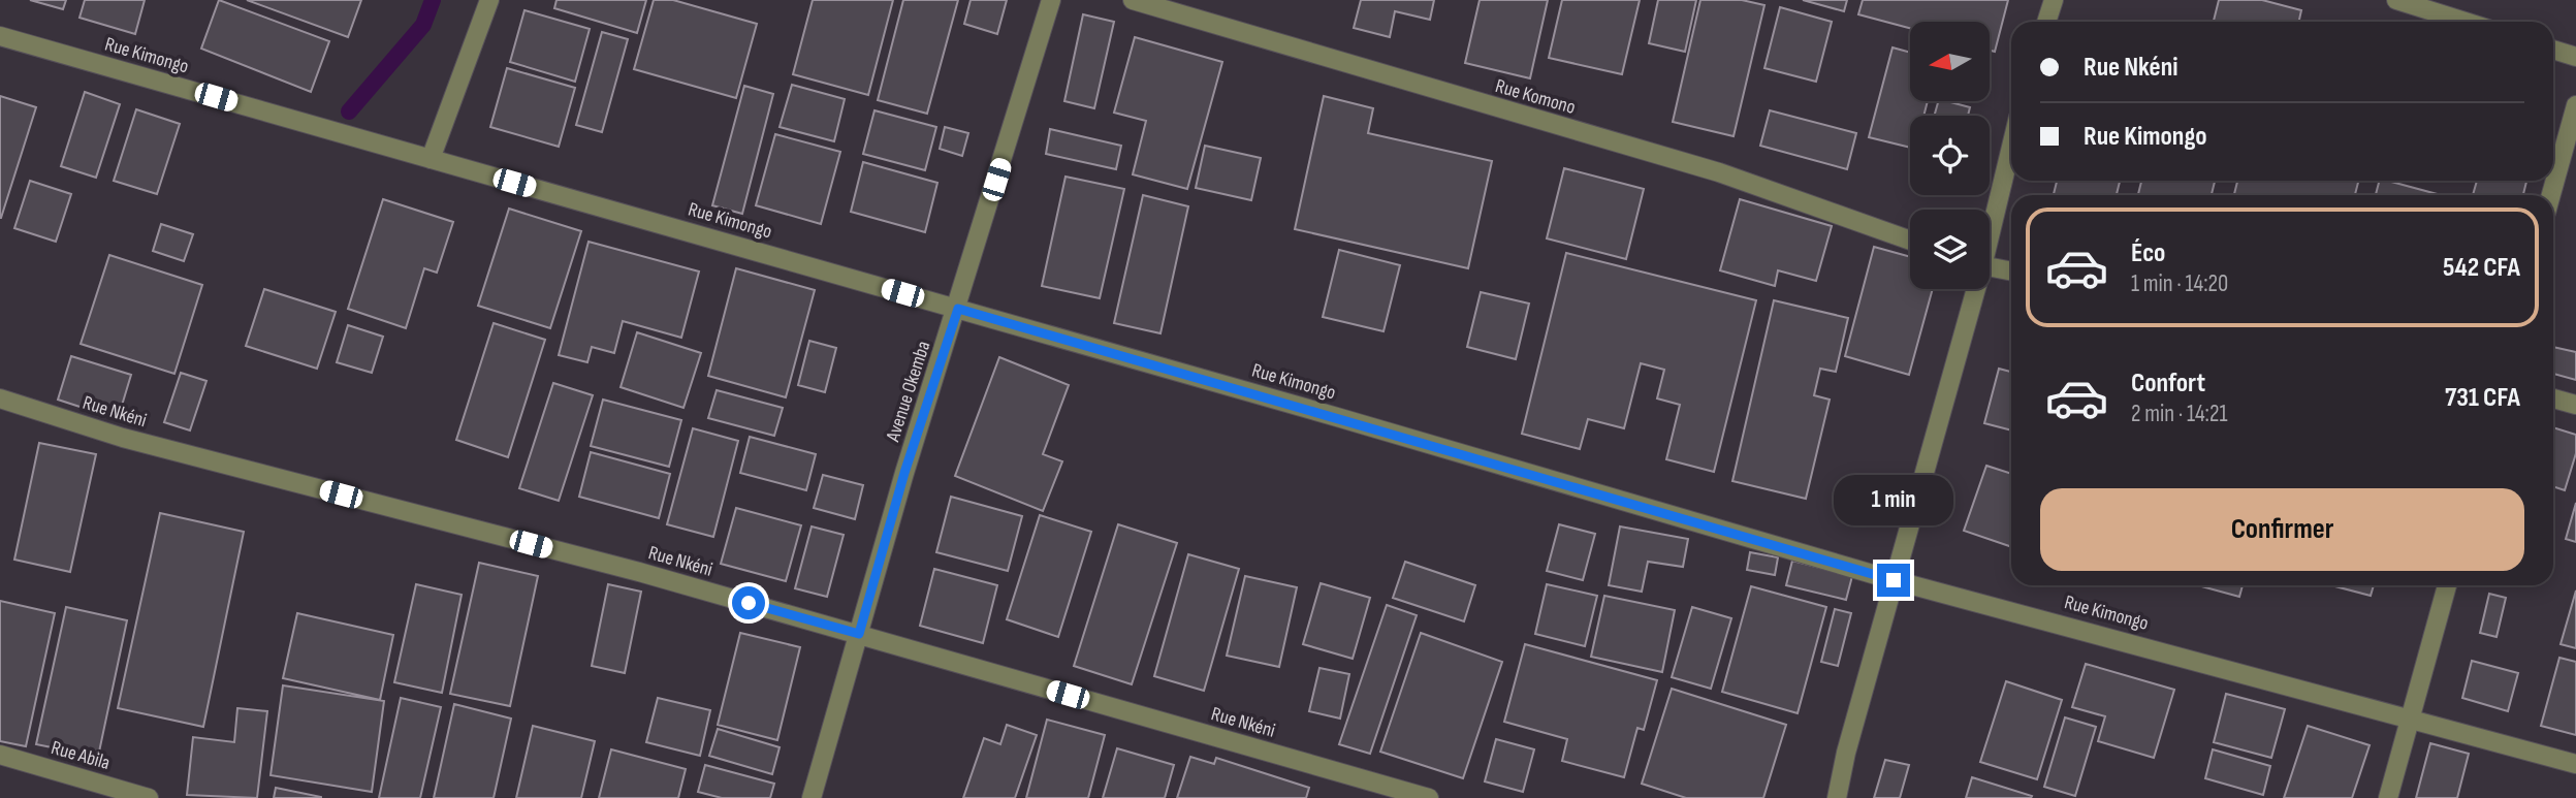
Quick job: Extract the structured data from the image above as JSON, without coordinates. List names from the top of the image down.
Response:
{
  "streets": {
    "street": [
      "Rue Kimongo",
      "Rue Komono",
      "Avenue Okemba",
      "Rue Nkéni",
      "Rue Abila"
    ]
  },
  "crossings": [
    ["Rue Kimongo", "Avenue Okemba"],
    ["Avenue Okemba", "Rue Nkéni"]
  ],
  "north": "left",
  "page": {
    "banner": ["Rue Nkéni", "Rue Kimongo"],
    "list": [
      {
        "name": "Éco",
        "note": "1 min · 14:20",
        "value": "542 CFA"
      },
      {
        "name": "Confort",
        "note": "2 min · 14:21",
        "value": "731 CFA"
      }
    ],
    "buttons": "Confirmer",
    "bubble": "1 min"
  }
}
